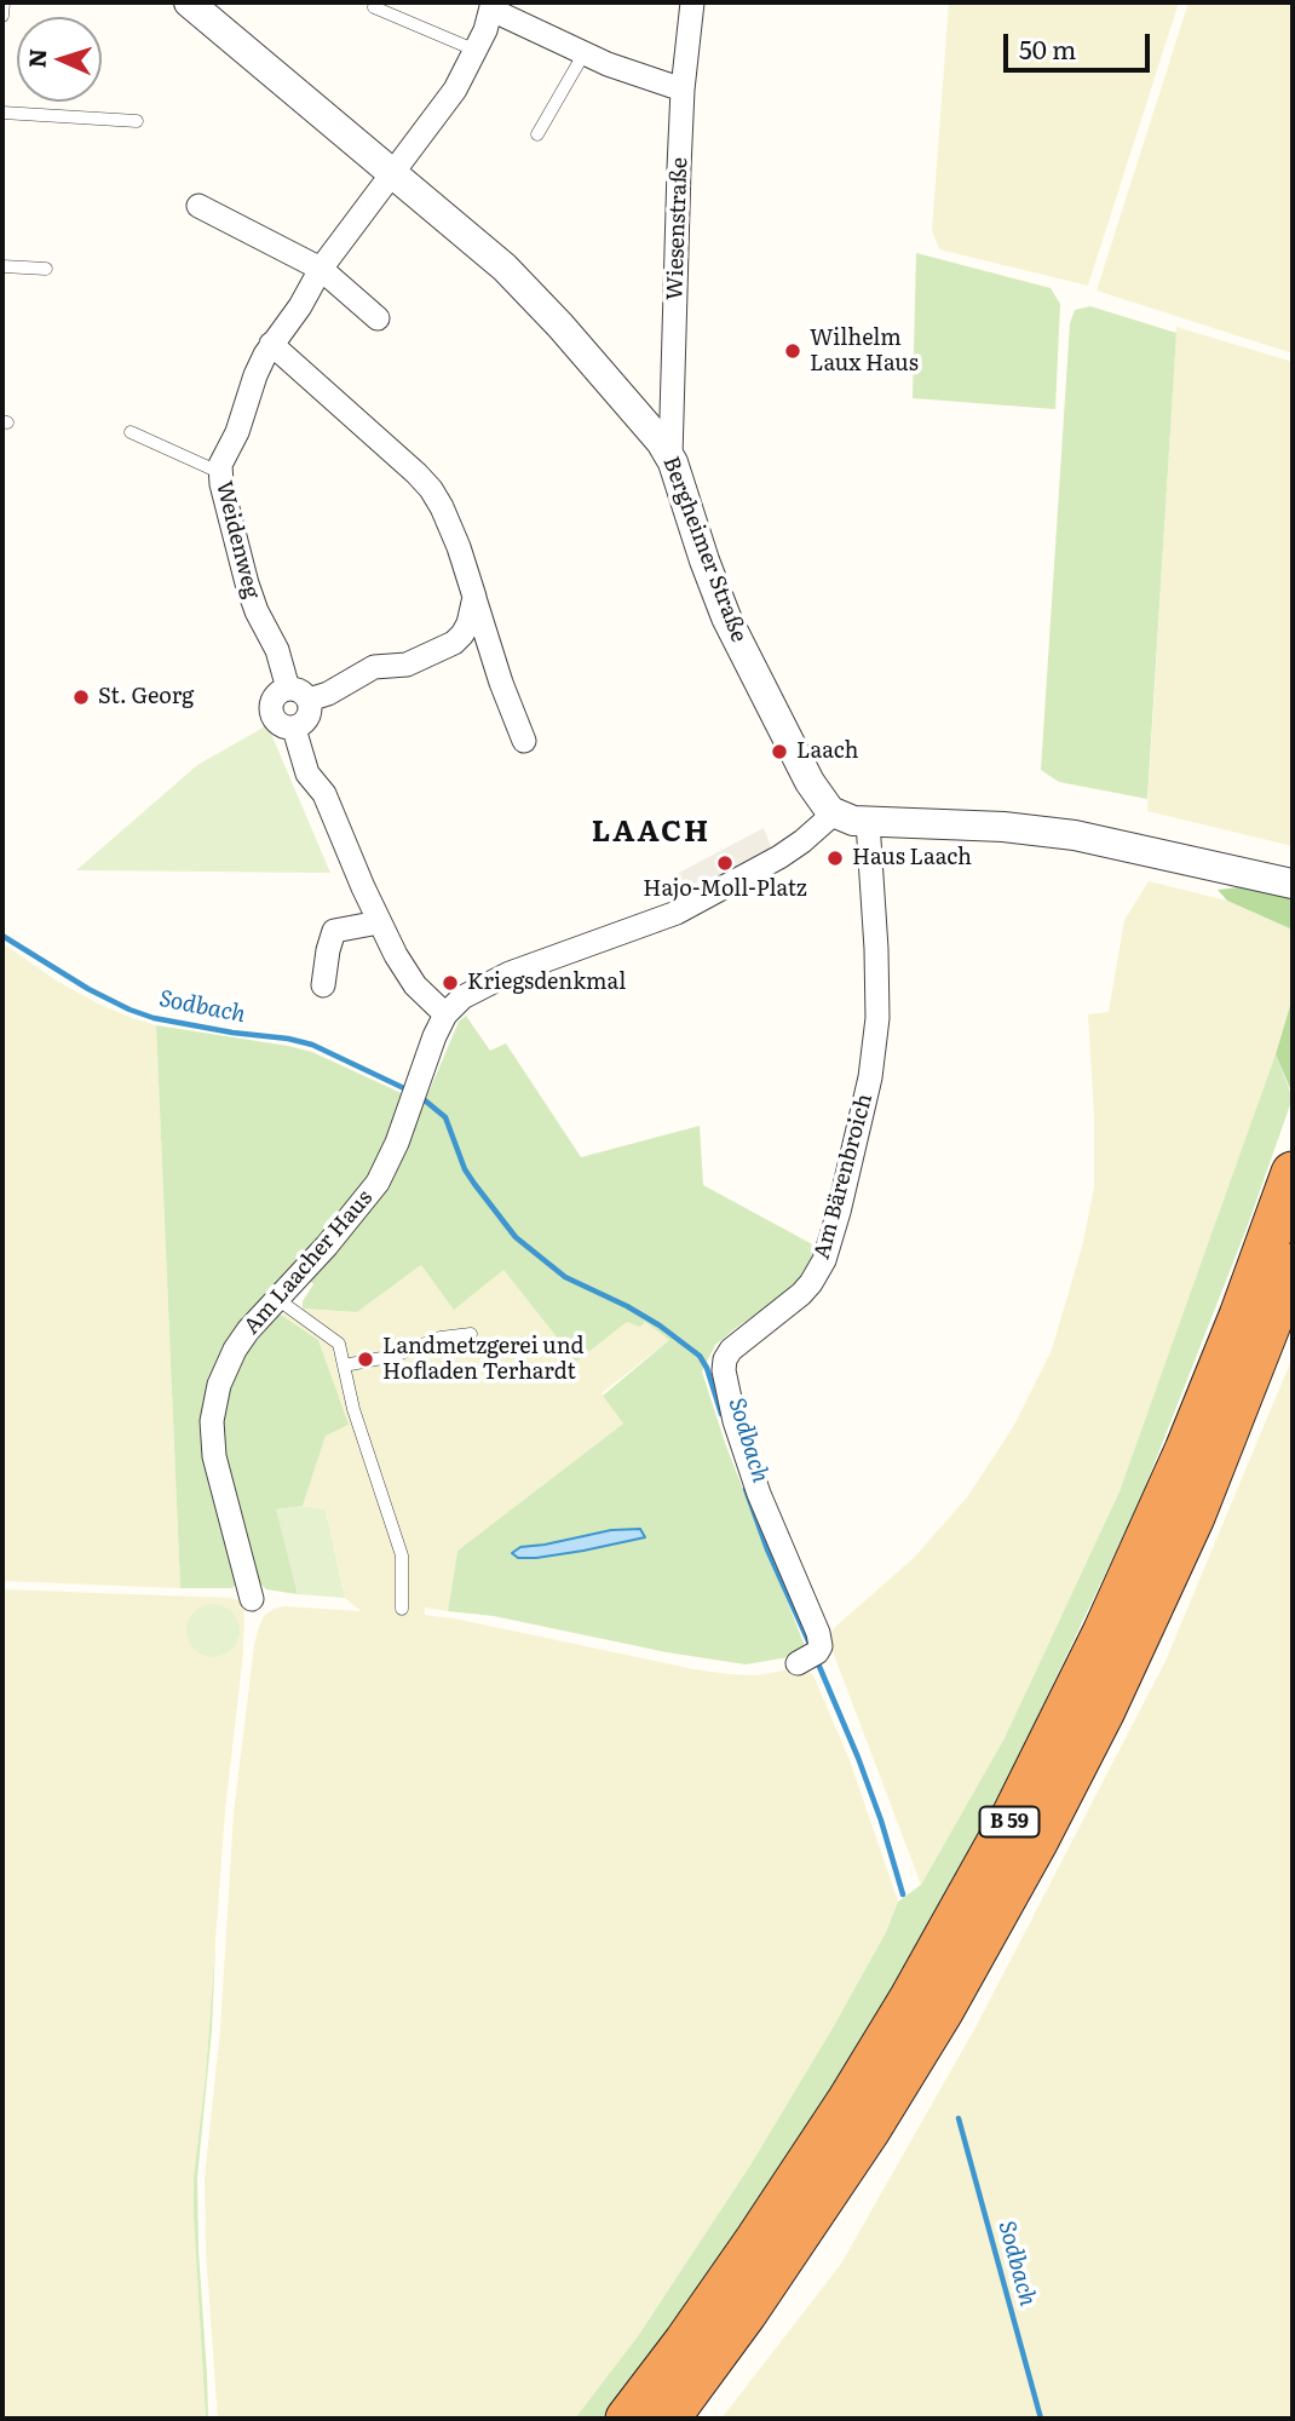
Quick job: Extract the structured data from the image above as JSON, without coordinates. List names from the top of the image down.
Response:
{
  "streets": {
    "highway": ["B 59"],
    "street": [
      "Wiesenstraße",
      "Weidenweg",
      "Bergheimer Straße",
      "Am Bärenbroich",
      "Am Laacher Haus"
    ]
  },
  "crossings": [
    ["Wiesenstraße", "Bergheimer Straße"],
    ["Weidenweg", "Bergheimer Straße"],
    ["Bergheimer Straße", "Am Laacher Haus"]
  ],
  "districts": ["LAACH"],
  "water": ["Sodbach"],
  "places": [
    "Wilhelm Laux Haus",
    "St. Georg",
    "Laach",
    "Haus Laach",
    "Hajo-Moll-Platz",
    "Kriegsdenkmal",
    "Landmetzgerei und Hofladen Terhardt"
  ],
  "scale_bar": "50 m",
  "north": "left"
}
